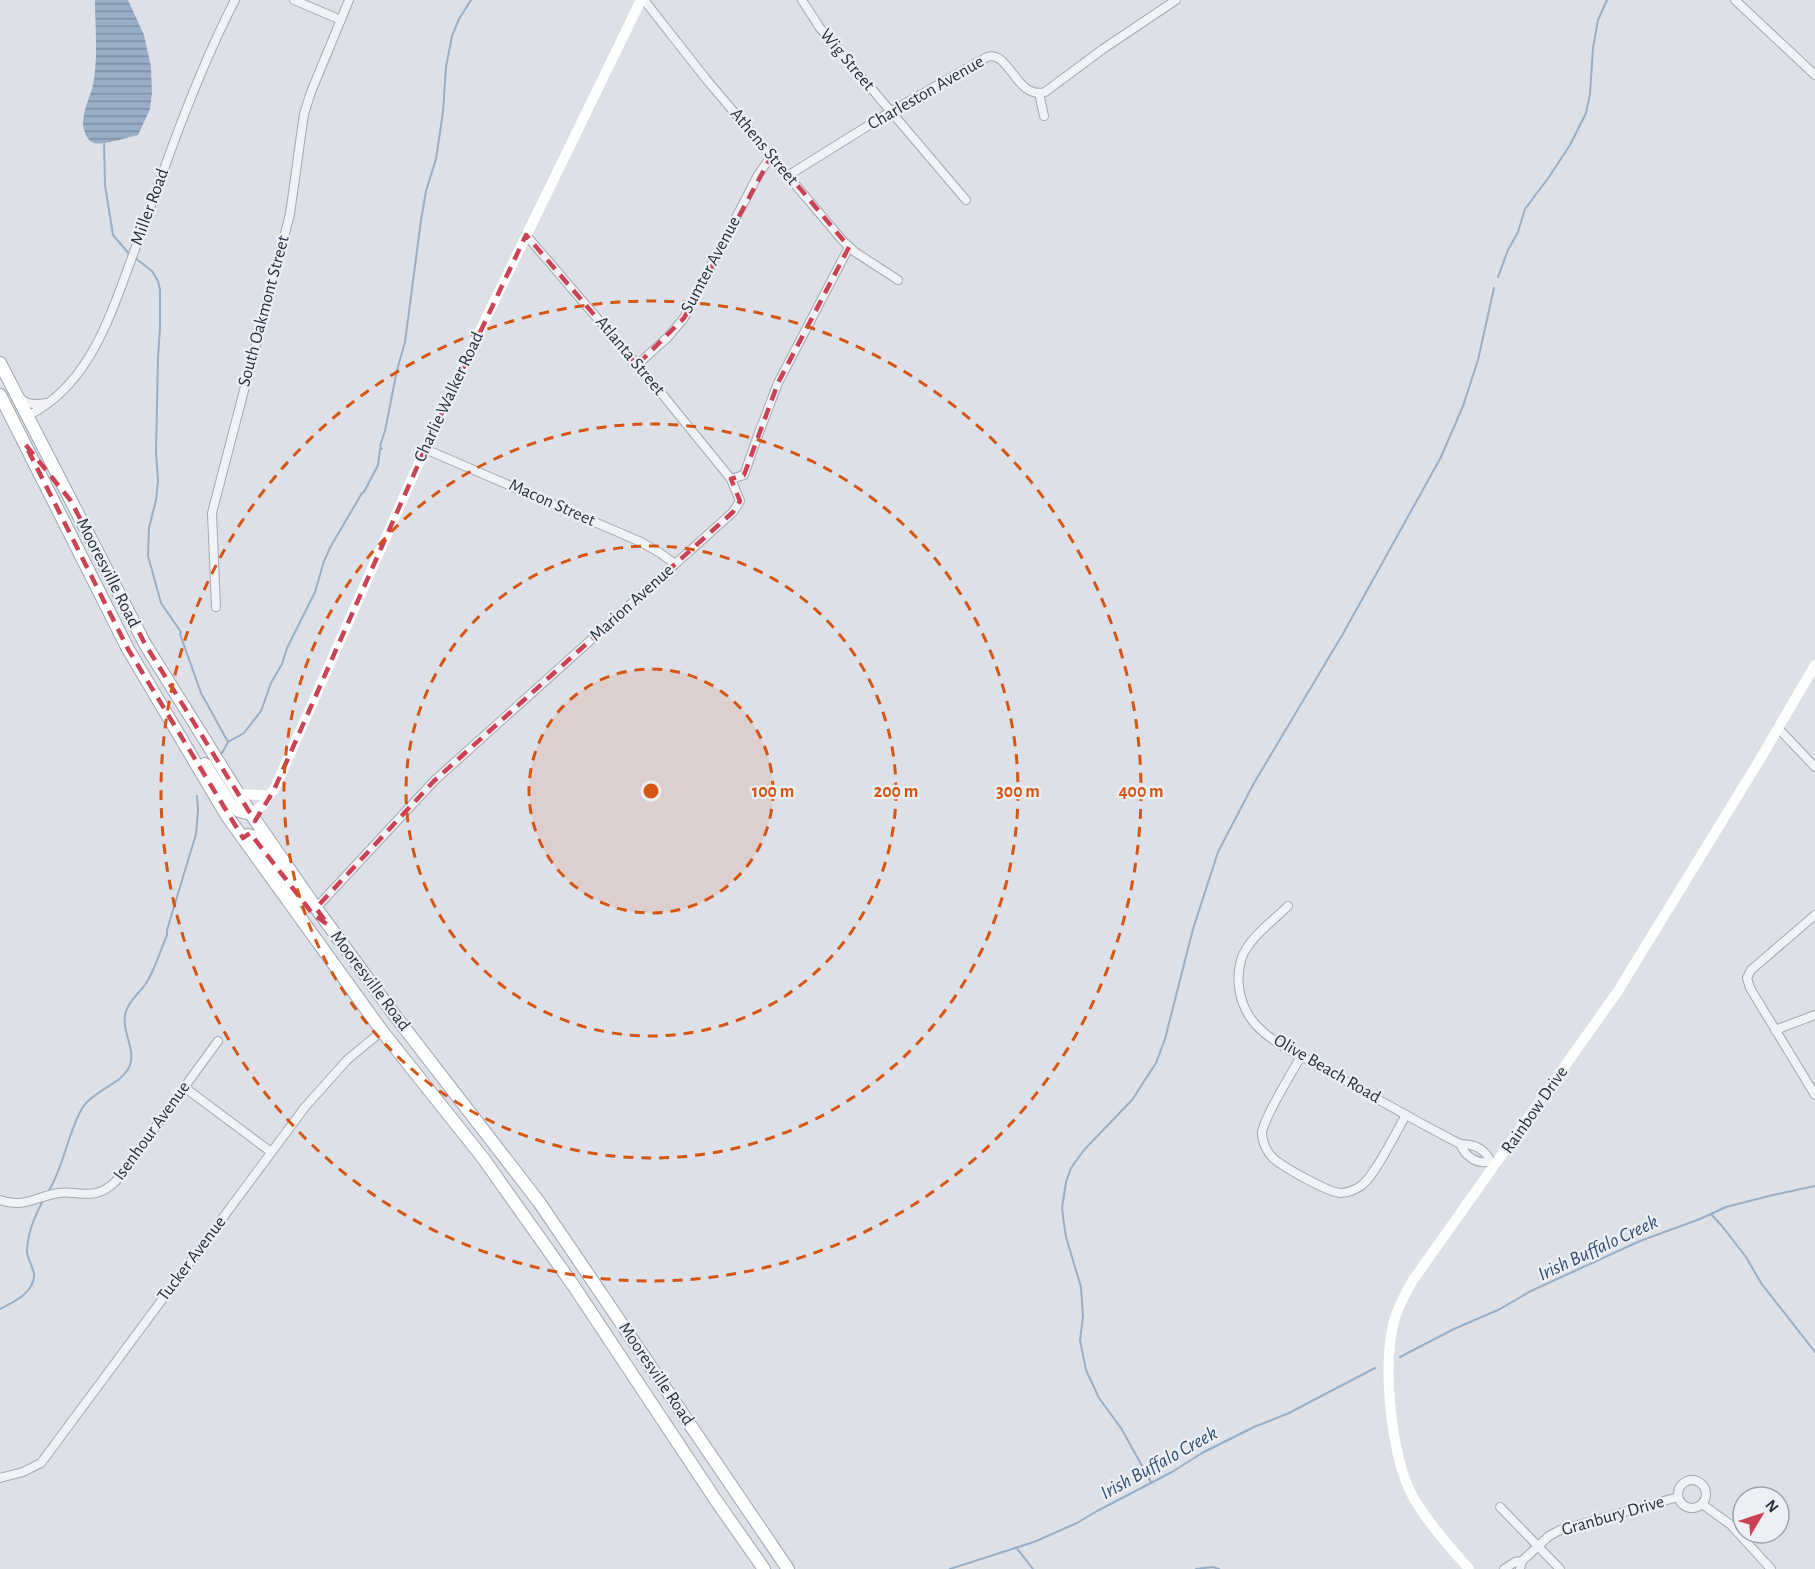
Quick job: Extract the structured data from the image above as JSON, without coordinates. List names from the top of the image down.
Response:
{
  "streets": {
    "main road": ["Mooresville Road"],
    "street": [
      "Wig Street",
      "Charleston Avenue",
      "Athens Street",
      "Miller Road",
      "Sumter Avenue",
      "South Oakmont Street",
      "Atlanta Street",
      "Charlie Walker Road",
      "Macon Street",
      "Marion Avenue",
      "Olive Beach Road",
      "Rainbow Drive",
      "Isenhour Avenue",
      "Tucker Avenue",
      "Granbury Drive"
    ]
  },
  "crossings": [
    ["Wig Street", "Charleston Avenue"],
    ["Charleston Avenue", "Athens Street"],
    ["Athens Street", "Sumter Avenue"],
    ["Athens Street", "Charlie Walker Road"],
    ["Miller Road", "Mooresville Road"],
    ["Sumter Avenue", "Atlanta Street"],
    ["Atlanta Street", "Charlie Walker Road"],
    ["Atlanta Street", "Marion Avenue"],
    ["Charlie Walker Road", "Macon Street"],
    ["Charlie Walker Road", "Mooresville Road"],
    ["Macon Street", "Marion Avenue"],
    ["Mooresville Road", "Marion Avenue"],
    ["Mooresville Road", "Tucker Avenue"],
    ["Olive Beach Road", "Rainbow Drive"]
  ],
  "water": ["Irish Buffalo Creek"],
  "north": "top right",
  "rings": [
    "100 m",
    "200 m",
    "300 m",
    "400 m"
  ]
}
